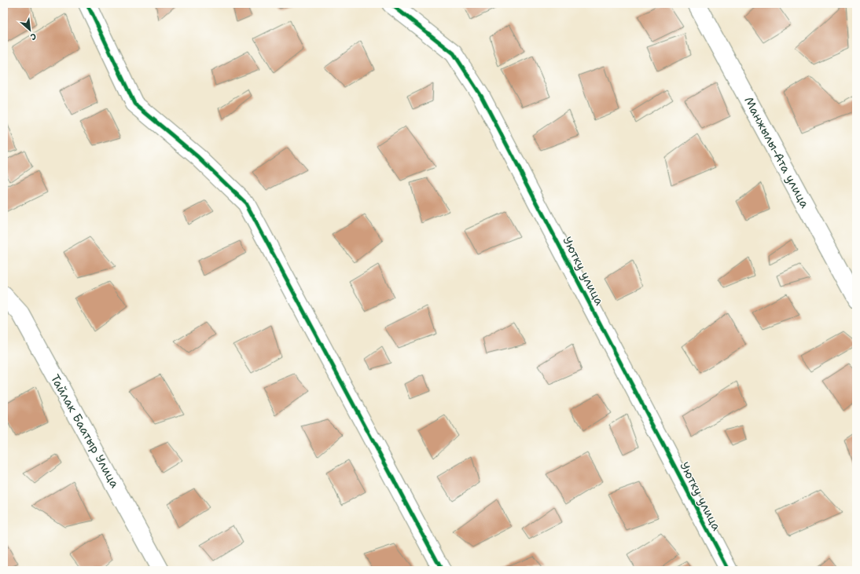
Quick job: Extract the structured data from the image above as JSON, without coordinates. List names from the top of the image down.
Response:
{
  "streets": {
    "street": ["Манжылы-Ата улица", "Уютку улица", "Тайлак Баатыр Улица"]
  },
  "north": "bottom right"
}
